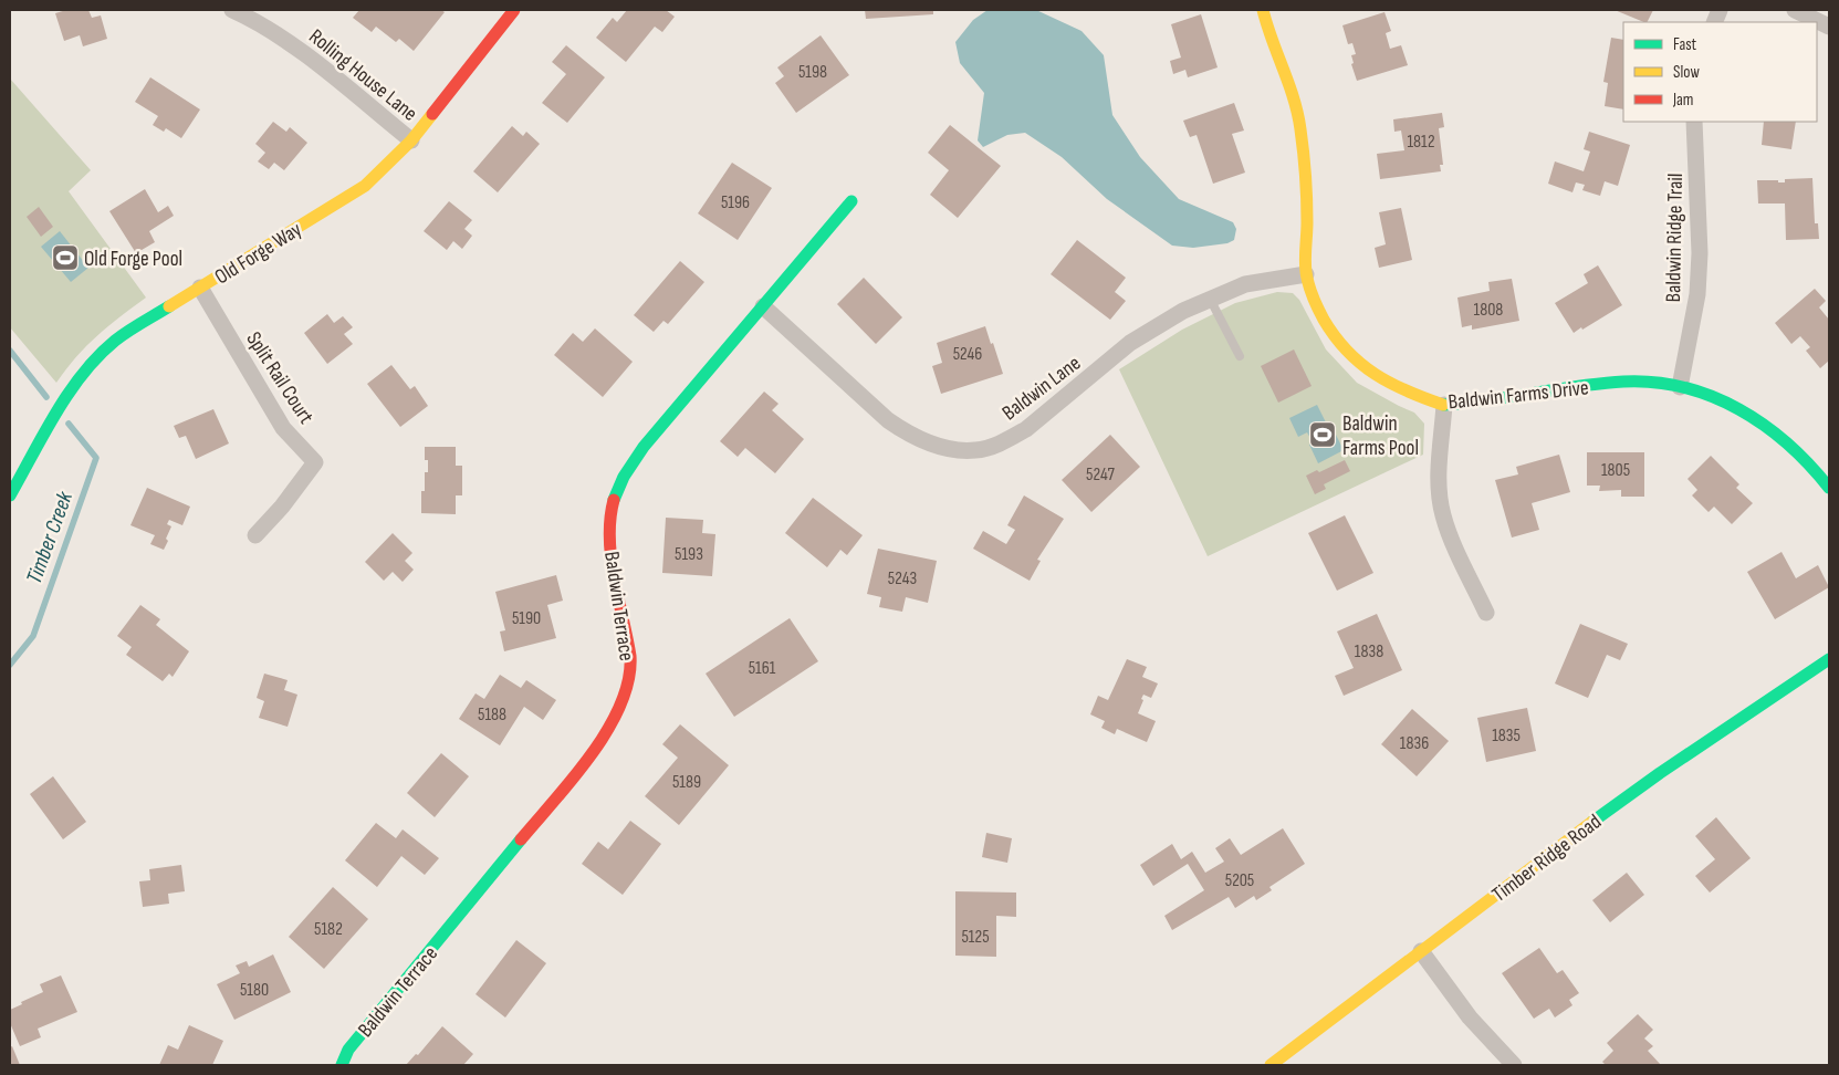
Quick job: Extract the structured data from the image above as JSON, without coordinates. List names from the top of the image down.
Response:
{
  "streets": {
    "street": [
      "Rolling House Lane",
      "Baldwin Ridge Trail",
      "Old Forge Way",
      "Split Rail Court",
      "Baldwin Lane",
      "Baldwin Farms Drive",
      "Baldwin Terrace",
      "Timber Ridge Road"
    ]
  },
  "crossings": [
    ["Rolling House Lane", "Old Forge Way"],
    ["Baldwin Ridge Trail", "Baldwin Farms Drive"],
    ["Old Forge Way", "Split Rail Court"],
    ["Baldwin Lane", "Baldwin Farms Drive"],
    ["Baldwin Lane", "Baldwin Terrace"]
  ],
  "water": ["Timber Creek"],
  "places": {
    "sports": ["Old Forge Pool", "Baldwin Farms Pool"]
  },
  "house_numbers": [
    "5198",
    "1812",
    "5196",
    "1808",
    "5246",
    "1805",
    "5247",
    "5193",
    "5243",
    "5190",
    "1838",
    "5161",
    "5188",
    "1835",
    "1836",
    "5189",
    "5205",
    "5182",
    "5125",
    "5180"
  ],
  "legend": ["Fast", "Slow", "Jam"]
}
